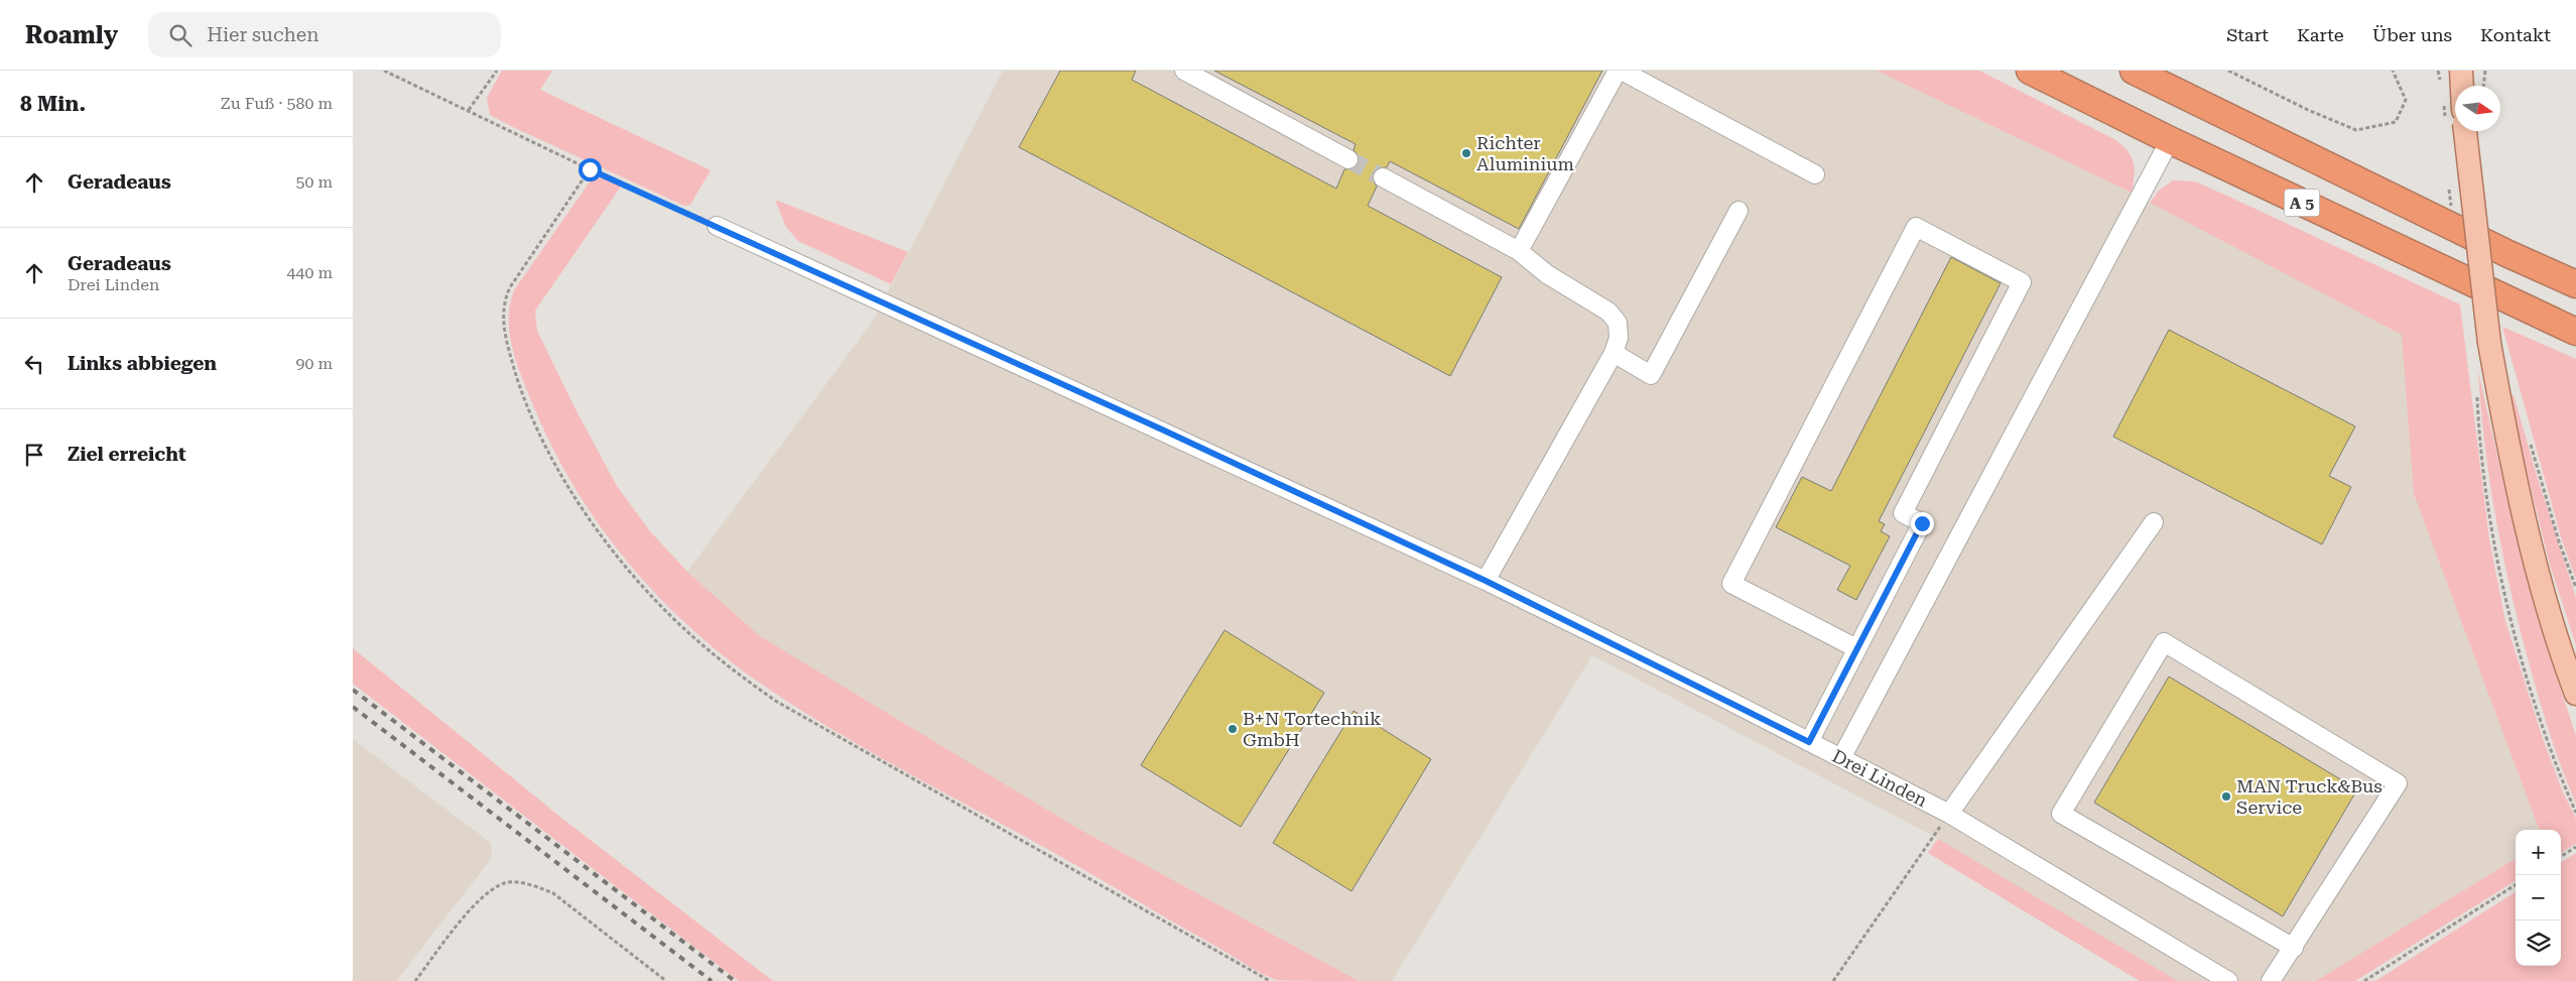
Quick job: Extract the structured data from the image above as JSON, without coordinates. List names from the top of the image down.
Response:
{
  "streets": {
    "highway": ["A 5"],
    "street": ["Drei Linden"]
  },
  "places": ["Richter Aluminium", "B+N Tortechnik GmbH", "MAN Truck&Bus Service"],
  "north": "right",
  "page": {
    "header": "Roamly",
    "search": "Hier suchen",
    "nav": [
      "Start",
      "Karte",
      "Über uns",
      "Kontakt"
    ],
    "heading": ["8 Min.", "Zu Fuß · 580 m"],
    "list": [
      ["Geradeaus", "50 m"],
      ["Geradeaus", "Drei Linden", "440 m"],
      ["Links abbiegen", "90 m"],
      "Ziel erreicht"
    ],
    "map_buttons": ["+", "−"]
  }
}
